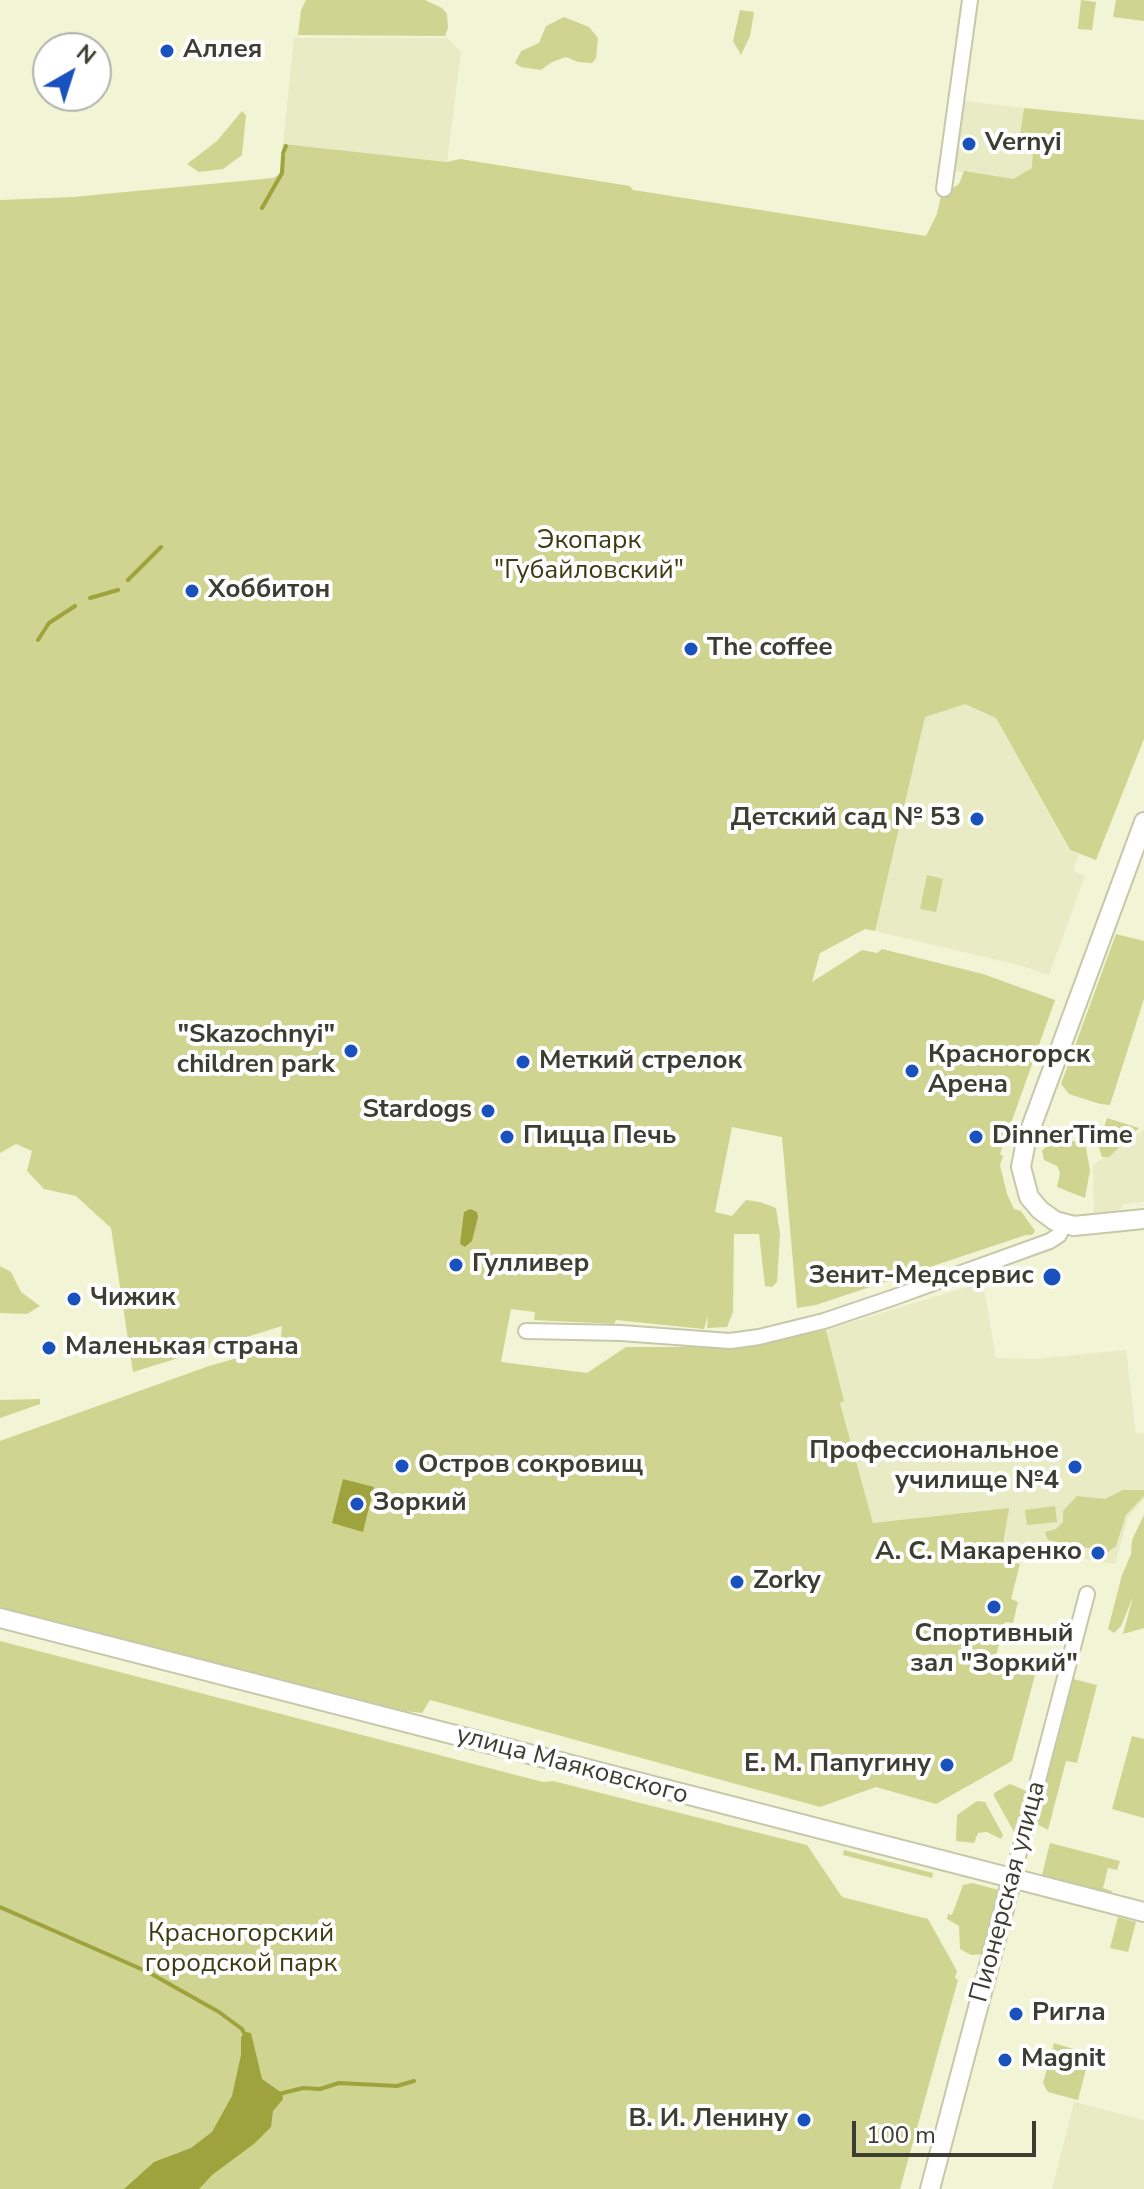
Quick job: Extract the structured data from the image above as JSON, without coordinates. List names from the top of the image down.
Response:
{
  "streets": {
    "street": ["улица Маяковского", "Пионерская улица"]
  },
  "crossings": [
    ["улица Маяковского", "Пионерская улица"]
  ],
  "parks": ["Экопарк \"Губайловский\"", "Красногорский городской парк"],
  "places": [
    "Аллея",
    "Vernyi",
    "Хоббитон",
    "The coffee",
    "Детский сад № 53",
    "\"Skazochnyi\" children park",
    "Меткий стрелок",
    "Красногорск Арена",
    "Stardogs",
    "Пицца Печь",
    "DinnerTime",
    "Гулливер",
    "Зенит-Медсервис",
    "Чижик",
    "Маленькая страна",
    "Остров сокровищ",
    "Профессиональное училище №4",
    "Зоркий",
    "А. С. Макаренко",
    "Zorky",
    "Спортивный зал \"Зоркий\"",
    "Е. М. Папугину",
    "Ригла",
    "Magnit",
    "В. И. Ленину"
  ],
  "scale_bar": "100 m",
  "north": "top right"
}
